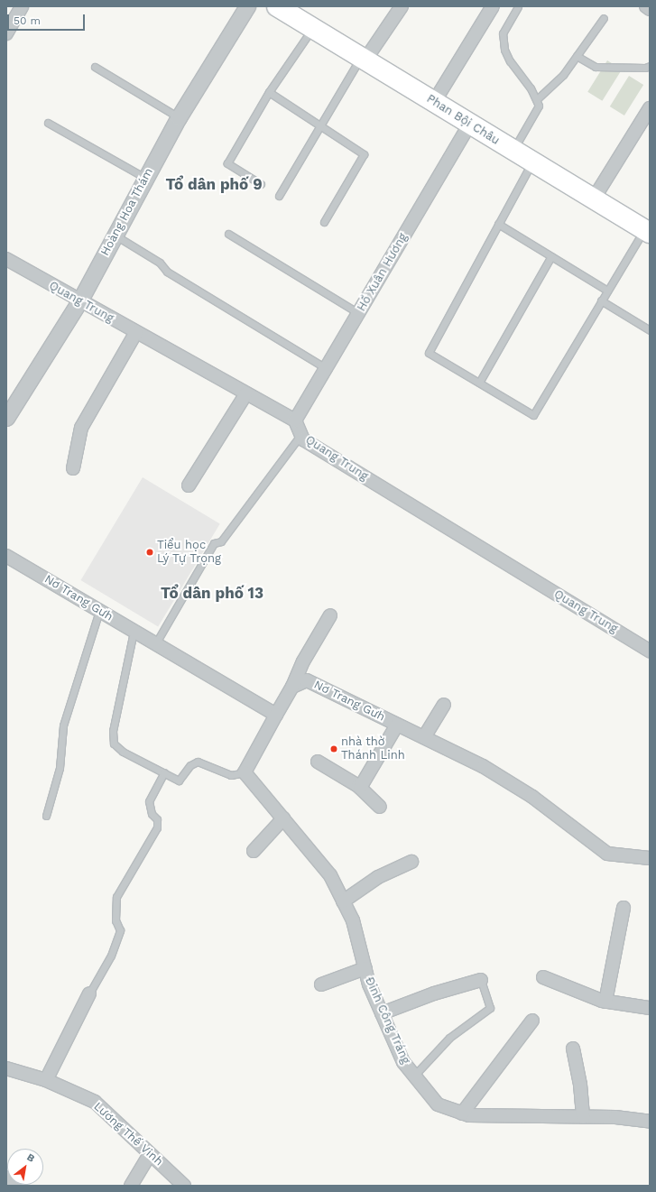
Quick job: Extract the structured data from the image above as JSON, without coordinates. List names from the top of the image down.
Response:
{
  "streets": {
    "main road": ["Phan Bội Châu"],
    "street": [
      "Hoàng Hoa Thám",
      "Hồ Xuân Hương",
      "Quang Trung",
      "Nơ Trang Gưh",
      "Đinh Công Tráng",
      "Lương Thế Vinh"
    ]
  },
  "crossings": [
    ["Phan Bội Châu", "Hồ Xuân Hương"],
    ["Hoàng Hoa Thám", "Quang Trung"],
    ["Hồ Xuân Hương", "Quang Trung"]
  ],
  "districts": ["Tổ dân phố 9", "Tổ dân phố 13"],
  "places": ["Tiểu học Lý Tự Trọng", "nhà thờ Thánh Linh"],
  "scale_bar": "50 m",
  "north": "top right"
}
